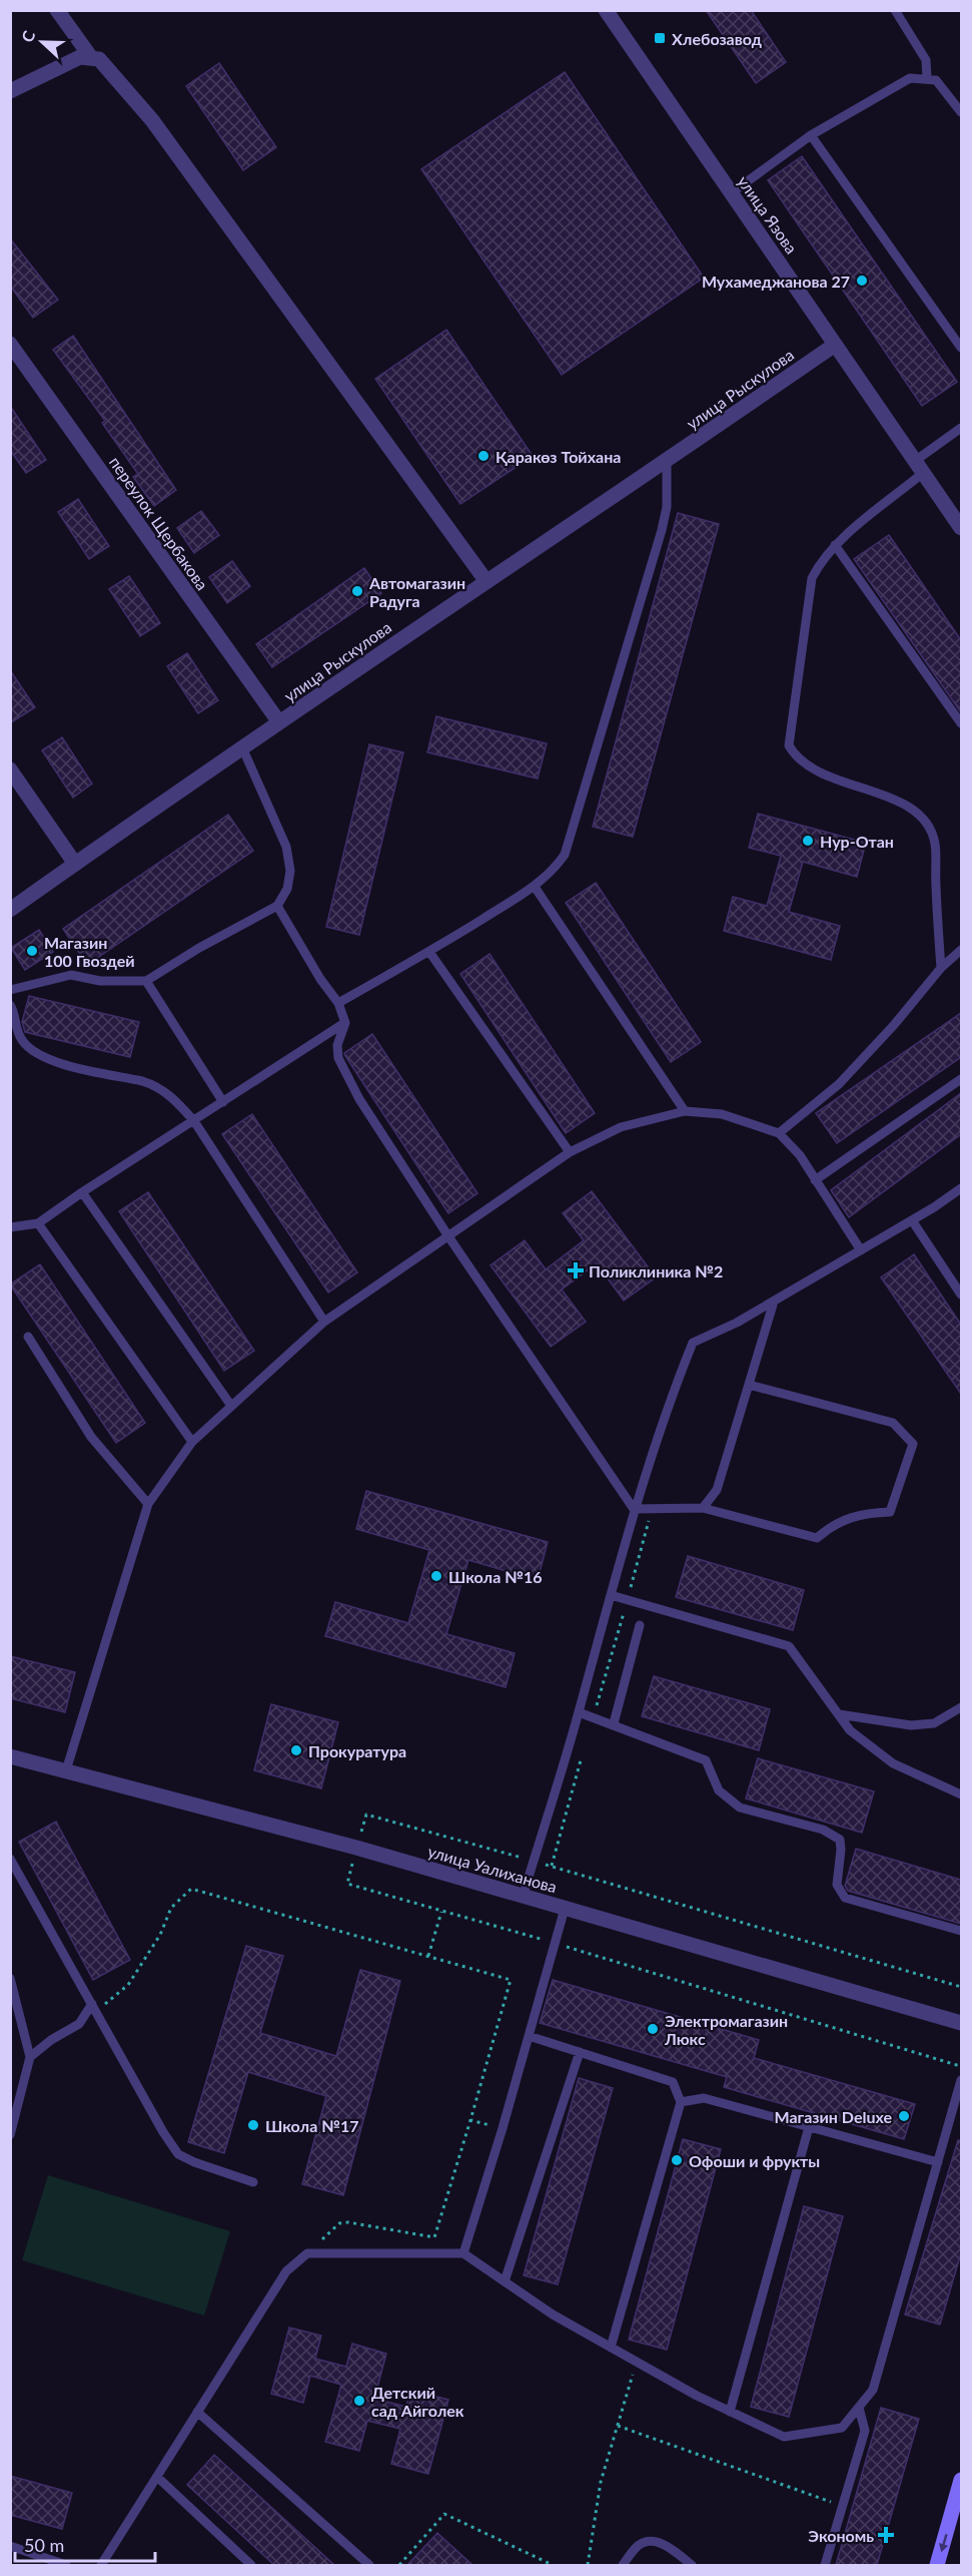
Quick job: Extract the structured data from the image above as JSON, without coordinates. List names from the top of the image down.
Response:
{
  "streets": {
    "street": [
      "улица Язова",
      "улица Рыскулова",
      "переулок Щербакова",
      "улица Уалиханова"
    ]
  },
  "crossings": [
    ["улица Язова", "улица Рыскулова"],
    ["улица Рыскулова", "переулок Щербакова"]
  ],
  "places": {
    "transit": ["Хлебозавод"],
    "other": [
      "Мухамеджанова 27",
      "Қаракөз Тойхана",
      "Автомагазин Радуга",
      "Нур-Отан",
      "Магазин 100 Гвоздей",
      "Школа №16",
      "Прокуратура",
      "Электромагазин Люкс",
      "Магазин Deluxe",
      "Школа №17",
      "Офоши и фрукты",
      "Детский сад Айголек"
    ],
    "health": ["Поликлиника №2", "Экономь"]
  },
  "scale_bar": "50 m",
  "north": "left"
}
